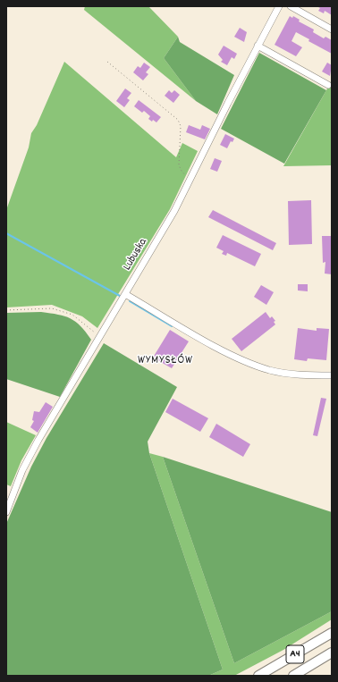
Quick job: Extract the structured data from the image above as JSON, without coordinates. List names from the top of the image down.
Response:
{
  "streets": {
    "highway": ["A4"],
    "street": ["Lubuska"]
  },
  "districts": ["WYMYSŁÓW"]
}
